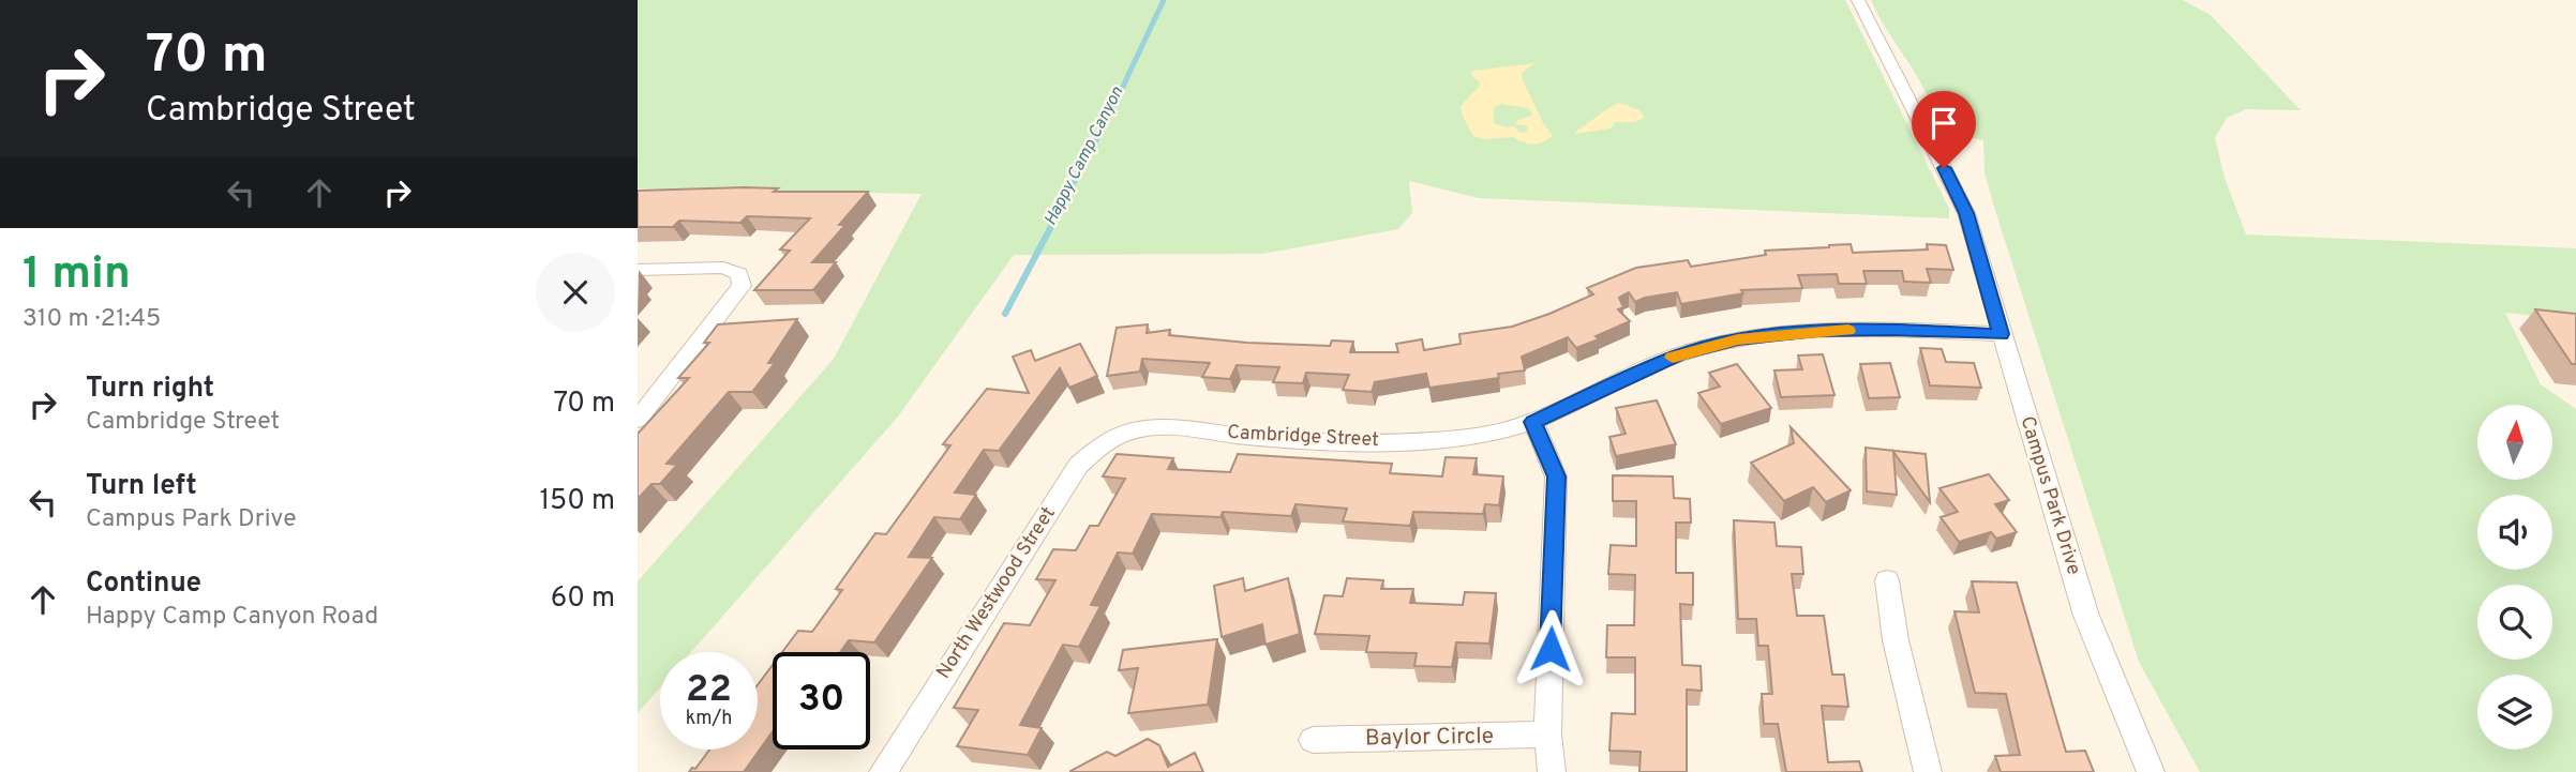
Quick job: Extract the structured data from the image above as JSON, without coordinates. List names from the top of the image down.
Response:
{
  "streets": {
    "street": [
      "Cambridge Street",
      "Campus Park Drive",
      "North Westwood Street",
      "Baylor Circle"
    ]
  },
  "crossings": [
    ["Cambridge Street", "Campus Park Drive"],
    ["Cambridge Street", "North Westwood Street"]
  ],
  "water": ["Happy Camp Canyon"],
  "north": "top",
  "page": {
    "turn": ["70 m", "Cambridge Street"],
    "heading": ["1 min", "310 m · 21:45"],
    "list": [
      {
        "name": "Turn right",
        "note": "Cambridge Street",
        "value": "70 m"
      },
      {
        "name": "Turn left",
        "note": "Campus Park Drive",
        "value": "150 m"
      },
      {
        "name": "Continue",
        "note": "Happy Camp Canyon Road",
        "value": "60 m"
      }
    ],
    "speed": "22 km/h",
    "limit": "30"
  }
}
